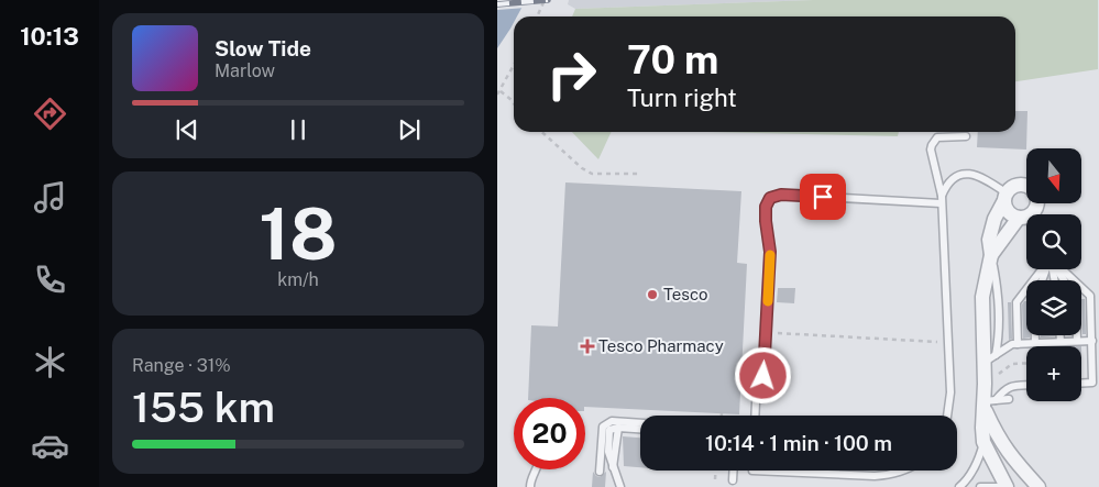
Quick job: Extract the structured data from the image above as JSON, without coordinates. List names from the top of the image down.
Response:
{
  "places": {
    "other": ["Tesco"],
    "health": ["Tesco Pharmacy"]
  },
  "north": "bottom",
  "page": {
    "tabs": "10:13",
    "turn": ["70 m", "Turn right"],
    "song": ["Slow Tide", "Marlow"],
    "map_buttons": "+",
    "tile": [
      ["18", "km/h"],
      ["Range · 31%", "155 km"]
    ],
    "limit": "20",
    "trip": "10:14 · 1 min · 100 m"
  }
}
